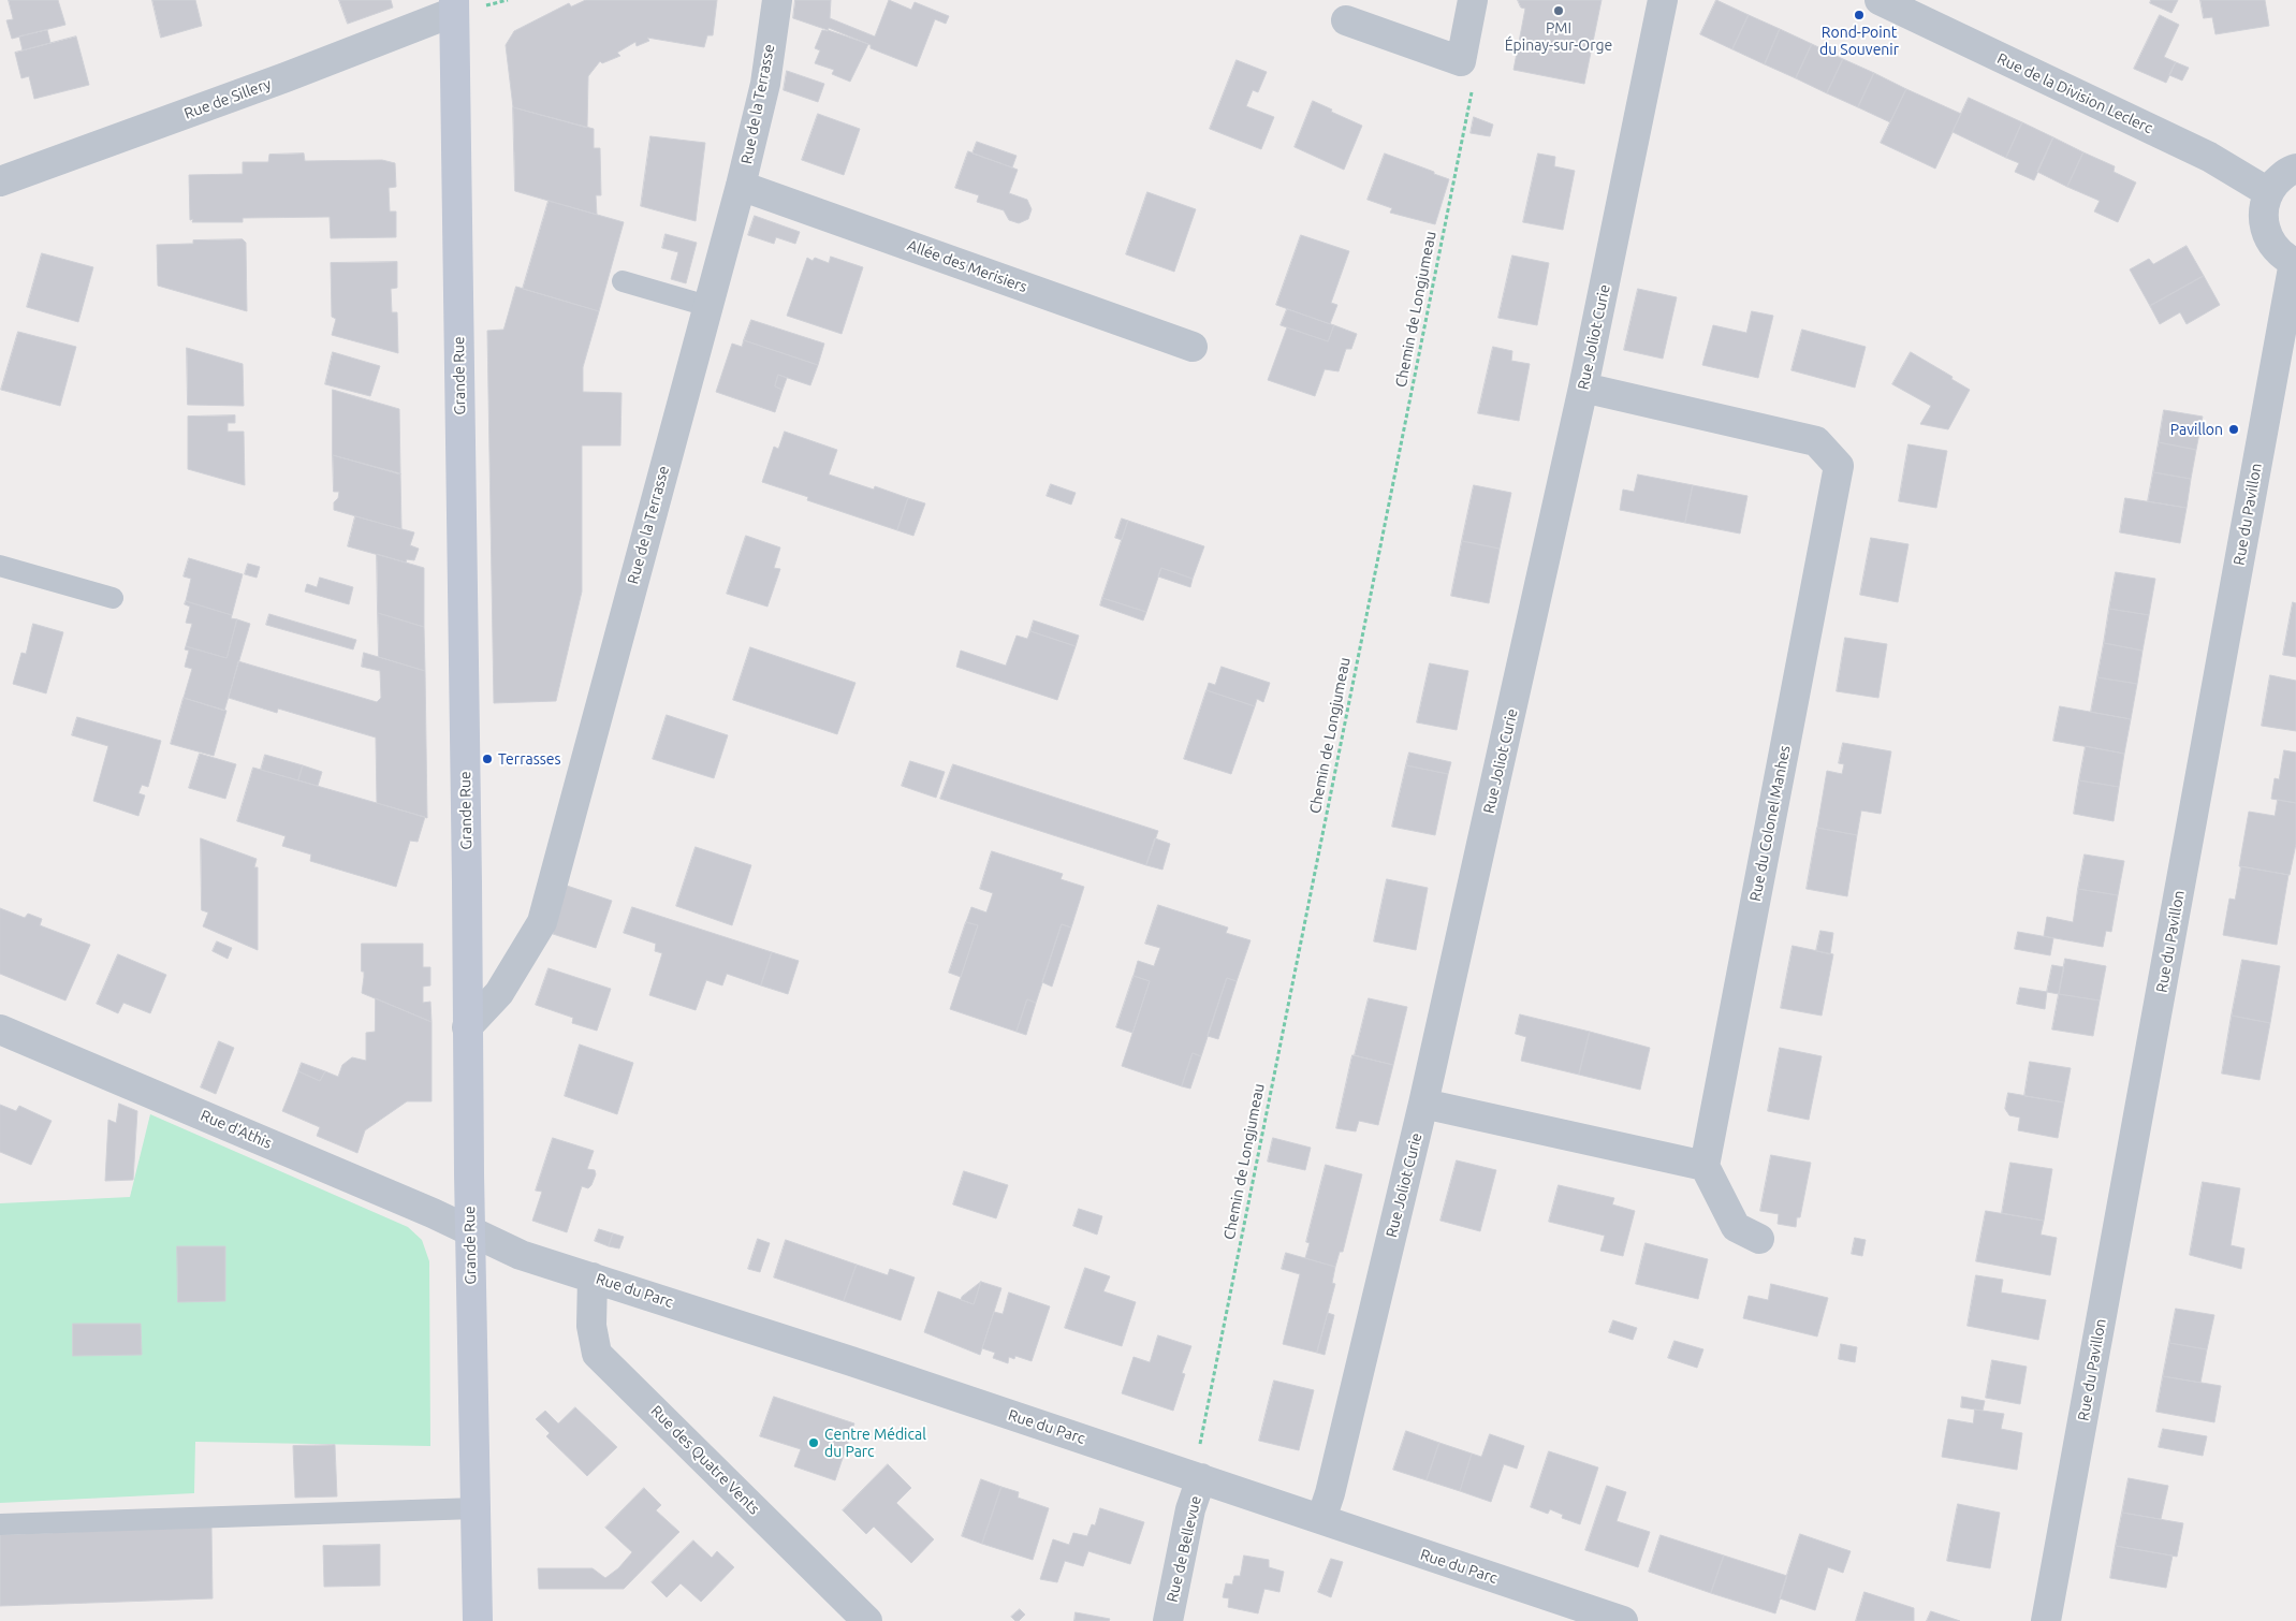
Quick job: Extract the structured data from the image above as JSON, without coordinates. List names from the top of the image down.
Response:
{
  "streets": {
    "main road": ["Grande Rue"],
    "street": [
      "Rue de la Division Leclerc",
      "Rue de Sillery",
      "Rue de la Terrasse",
      "Allée des Merisiers",
      "Rue Joliot Curie",
      "Rue du Pavillon",
      "Rue du Colonel Manhes",
      "Rue d'Athis",
      "Rue du Parc",
      "Rue des Quatre Vents",
      "Rue de Bellevue"
    ],
    "path": ["Chemin de Longjumeau"]
  },
  "crossings": [
    ["Rue de Sillery", "Grande Rue"],
    ["Rue de la Terrasse", "Allée des Merisiers"],
    ["Rue de la Terrasse", "Grande Rue"],
    ["Chemin de Longjumeau", "Rue du Parc"],
    ["Chemin de Longjumeau", "Rue de Bellevue"],
    ["Rue Joliot Curie", "Rue du Colonel Manhes"],
    ["Rue Joliot Curie", "Rue du Parc"],
    ["Grande Rue", "Rue d'Athis"],
    ["Grande Rue", "Rue du Parc"],
    ["Rue d'Athis", "Rue du Parc"],
    ["Rue du Parc", "Rue des Quatre Vents"],
    ["Rue du Parc", "Rue de Bellevue"]
  ],
  "places": [
    "PMI Épinay-sur-Orge",
    "Rond-Point du Souvenir",
    "Pavillon",
    "Terrasses",
    "Centre Médical du Parc"
  ]
}
